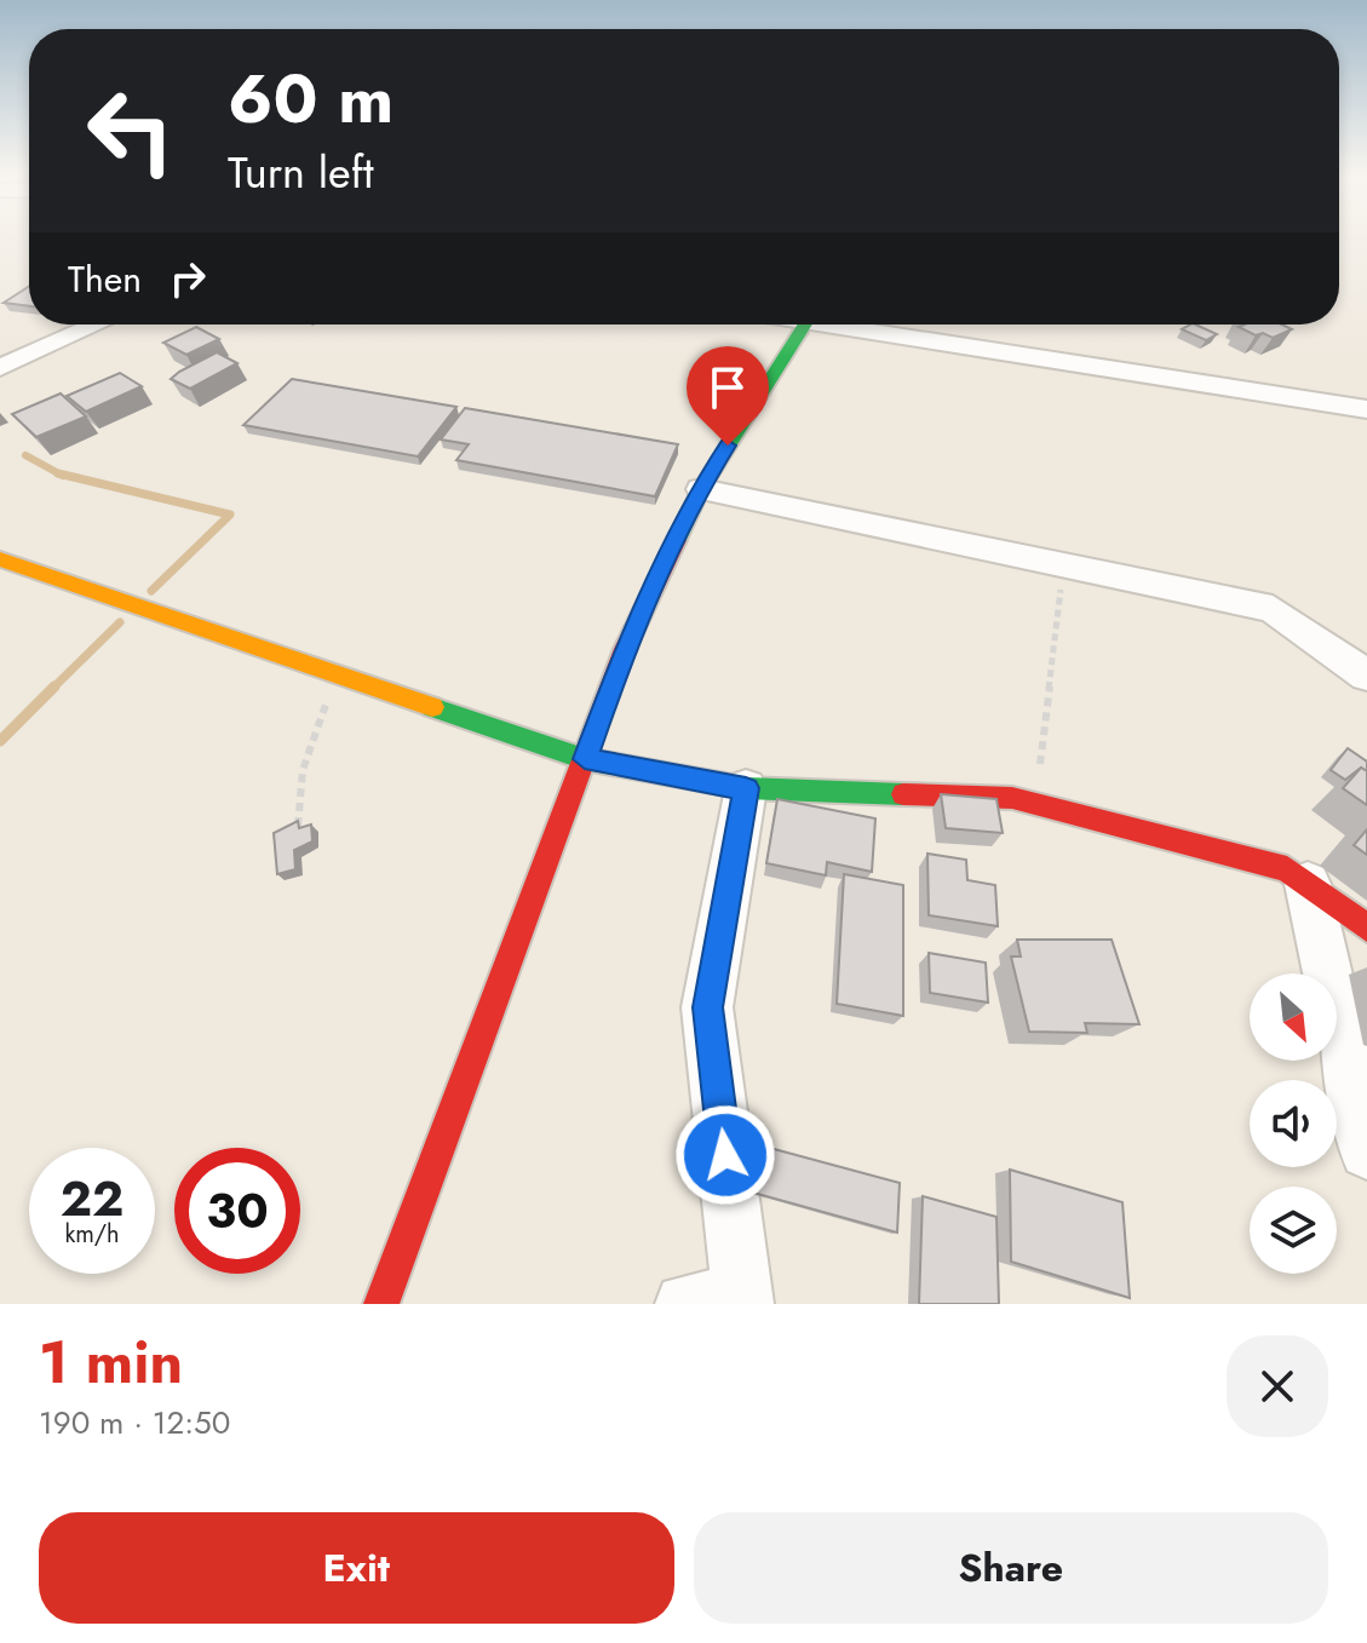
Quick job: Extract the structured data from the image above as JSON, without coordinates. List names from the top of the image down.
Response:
{
  "north": "bottom right",
  "page": {
    "turn": ["60 m", "Turn left"],
    "then": "Then",
    "speed": "22 km/h",
    "limit": "30",
    "heading": ["1 min", "190 m · 12:50"],
    "buttons": ["Exit", "Share"]
  }
}
